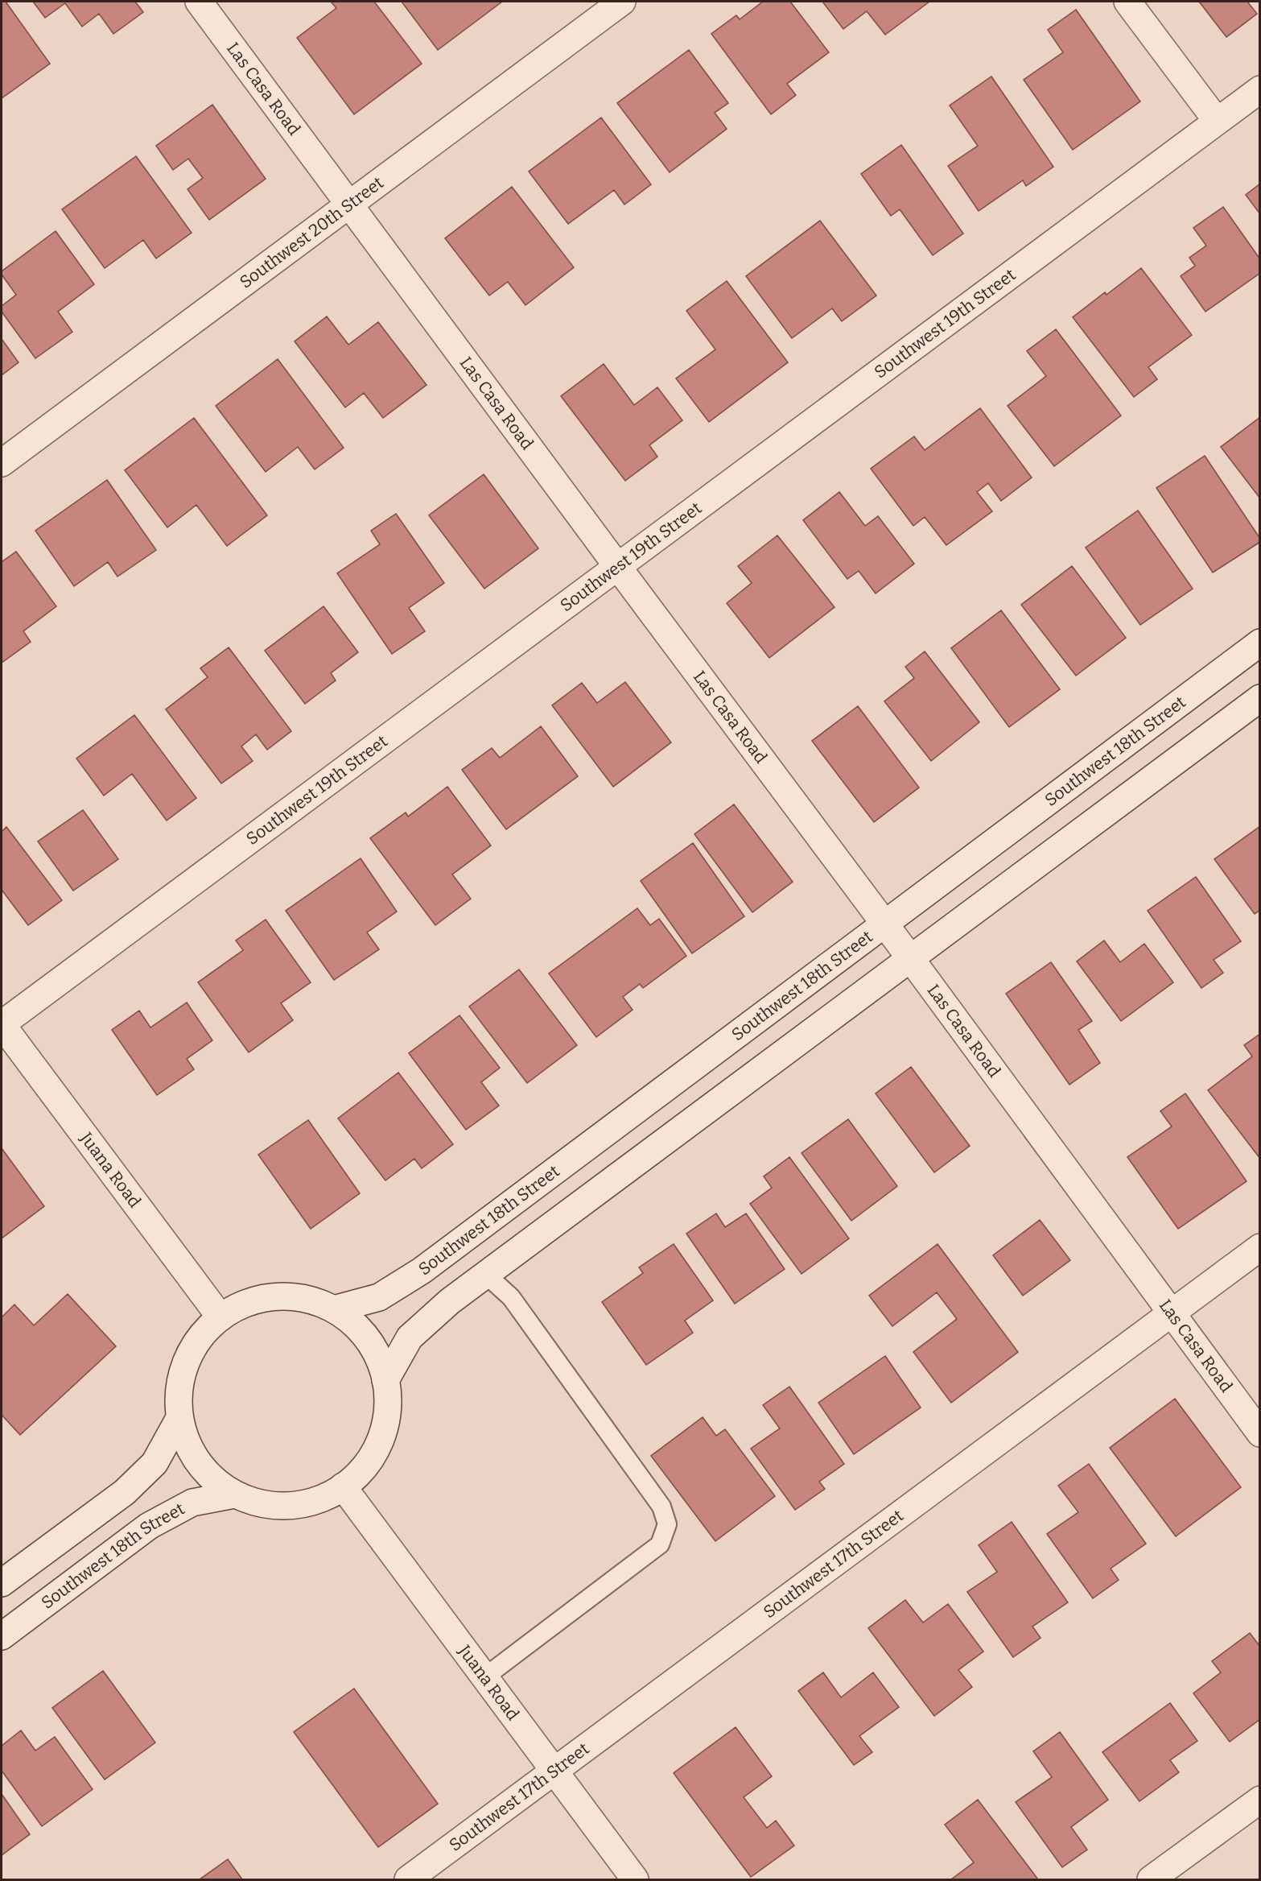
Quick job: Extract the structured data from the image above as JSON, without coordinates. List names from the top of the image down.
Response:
{
  "streets": {
    "street": [
      "Las Casa Road",
      "Southwest 20th Street",
      "Southwest 19th Street",
      "Southwest 18th Street",
      "Juana Road",
      "Southwest 17th Street"
    ]
  },
  "crossings": [
    ["Las Casa Road", "Southwest 20th Street"],
    ["Las Casa Road", "Southwest 19th Street"],
    ["Las Casa Road", "Southwest 18th Street"],
    ["Las Casa Road", "Southwest 17th Street"],
    ["Southwest 19th Street", "Juana Road"],
    ["Juana Road", "Southwest 17th Street"]
  ]
}
